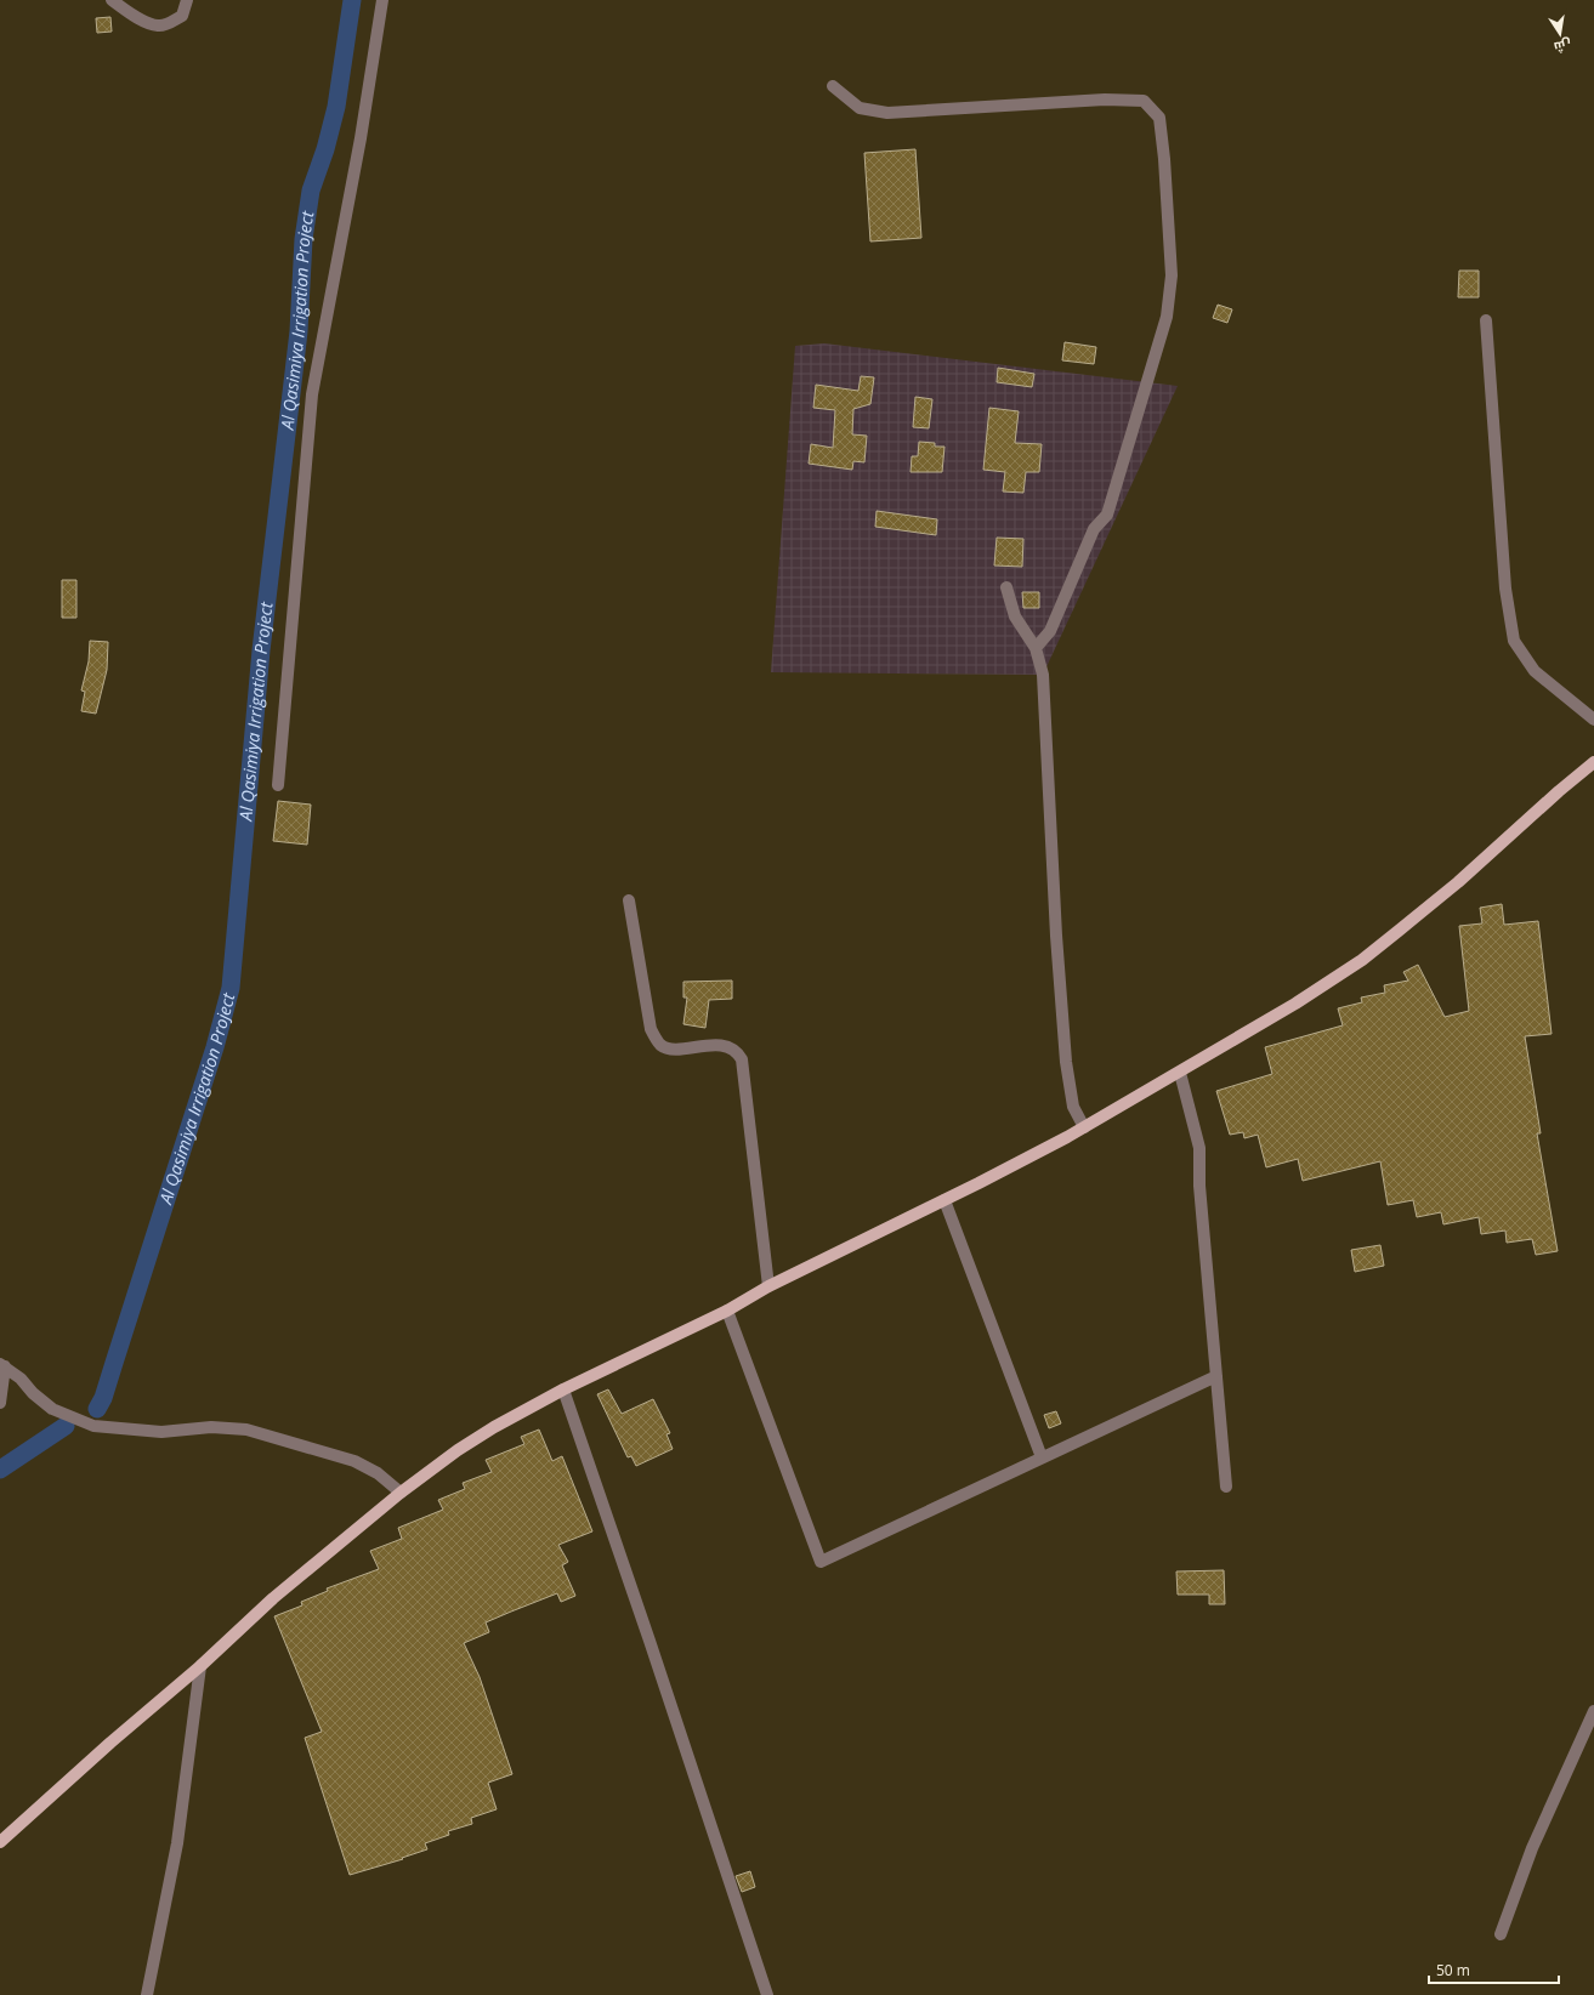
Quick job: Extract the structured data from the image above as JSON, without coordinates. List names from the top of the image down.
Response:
{
  "water": ["Al Qasimiya Irrigation Project"],
  "scale_bar": "50 m",
  "north": "bottom"
}
